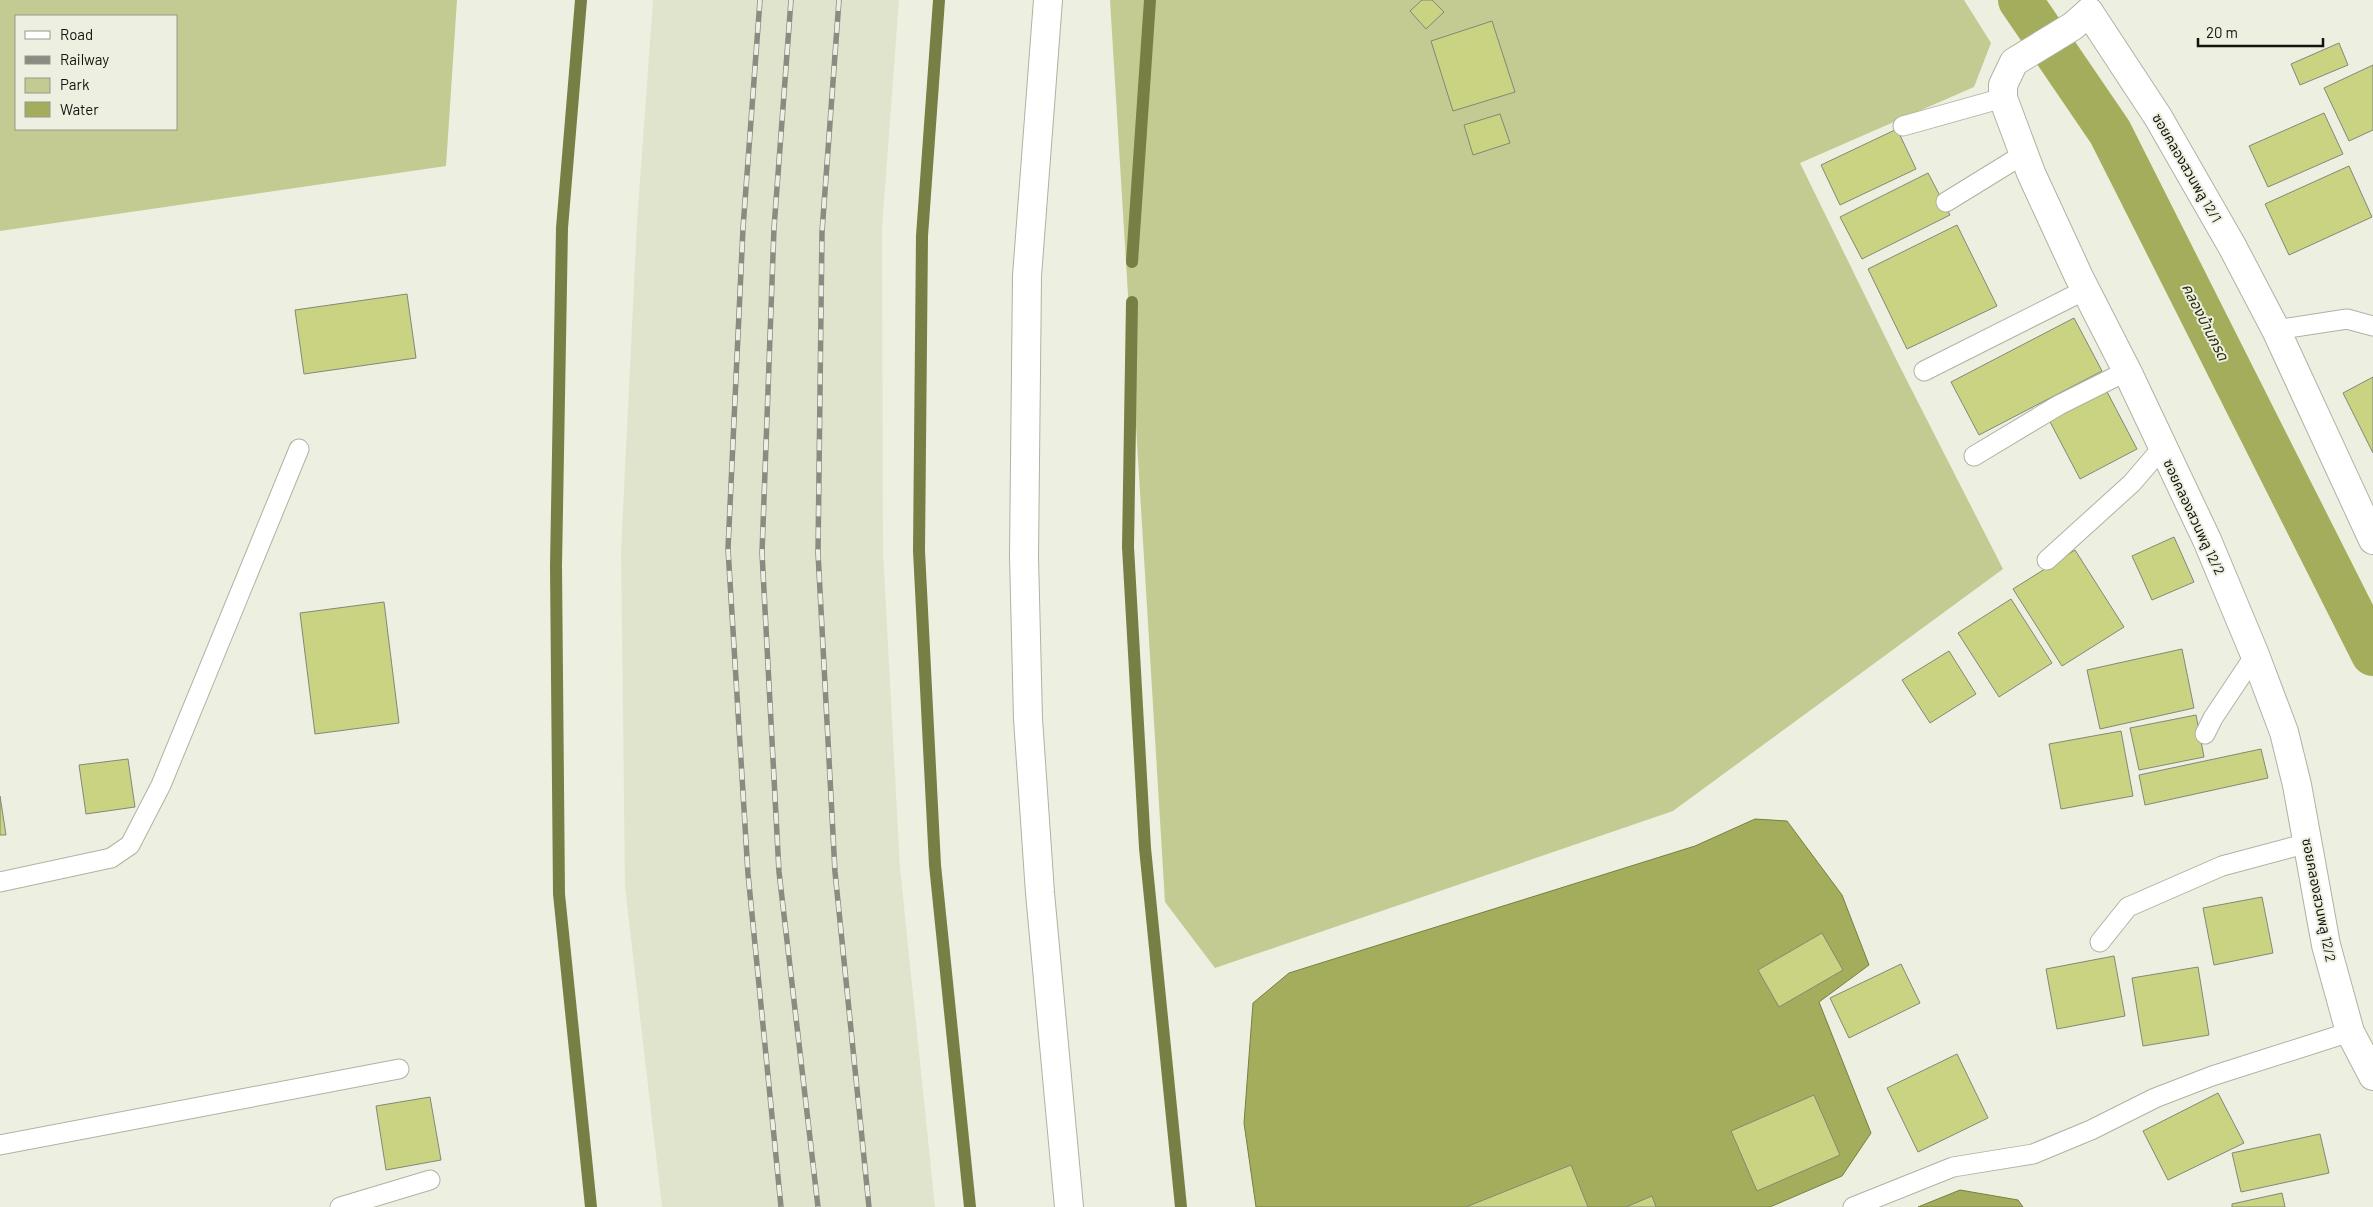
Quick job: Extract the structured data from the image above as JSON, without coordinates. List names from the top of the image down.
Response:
{
  "streets": {
    "street": ["ซอยคลองสวนพลู 12/1", "ซอยคลองสวนพลู 12/2"]
  },
  "water": ["คลองบ้านกรด"],
  "legend": [
    "Road",
    "Railway",
    "Park",
    "Water"
  ],
  "scale_bar": "20 m"
}
